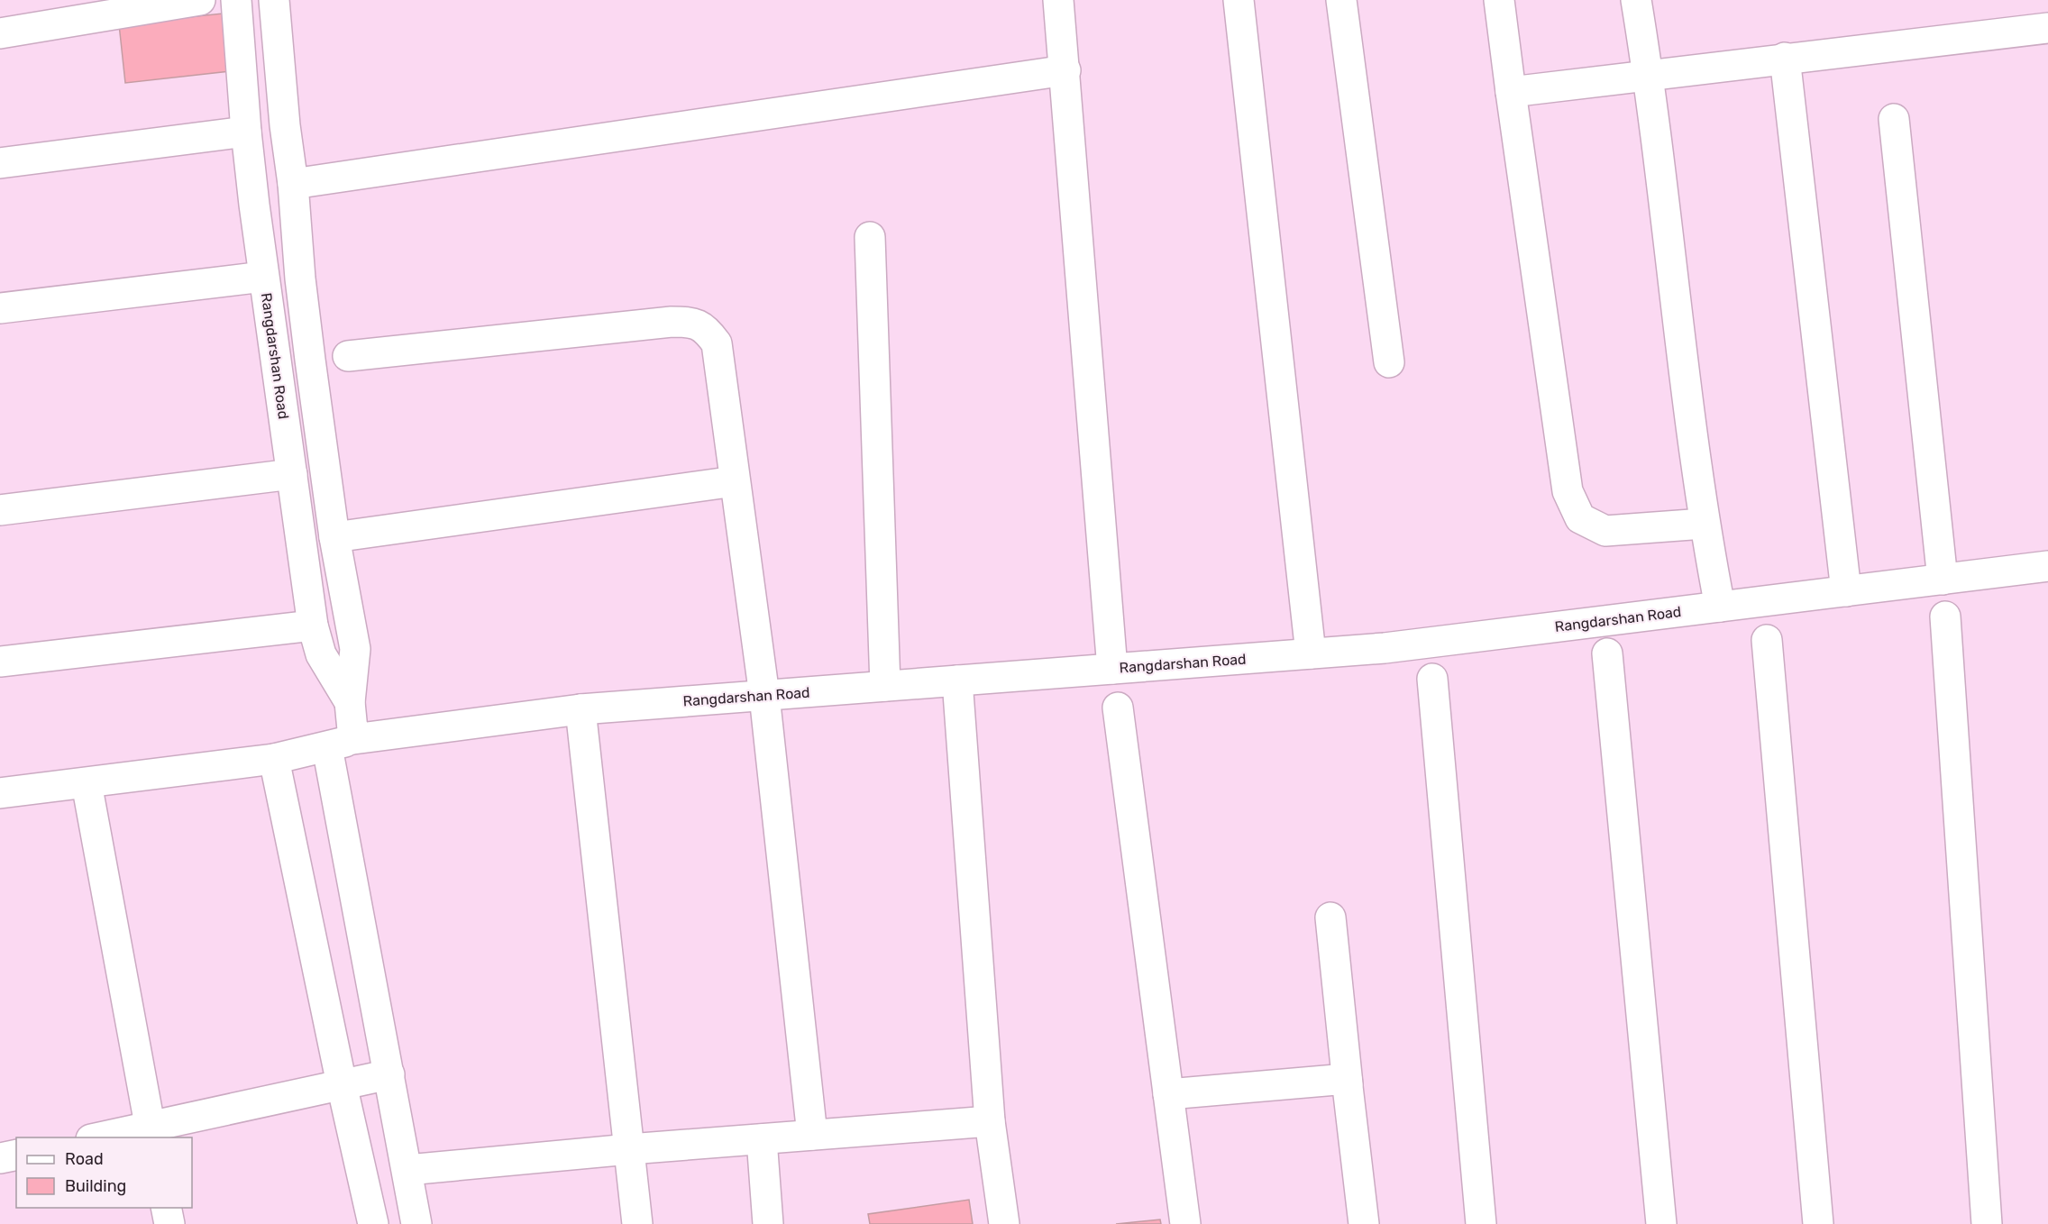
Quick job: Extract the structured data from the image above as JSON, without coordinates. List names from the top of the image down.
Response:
{
  "streets": {
    "street": ["Rangdarshan Road"]
  },
  "legend": ["Road", "Building"]
}
